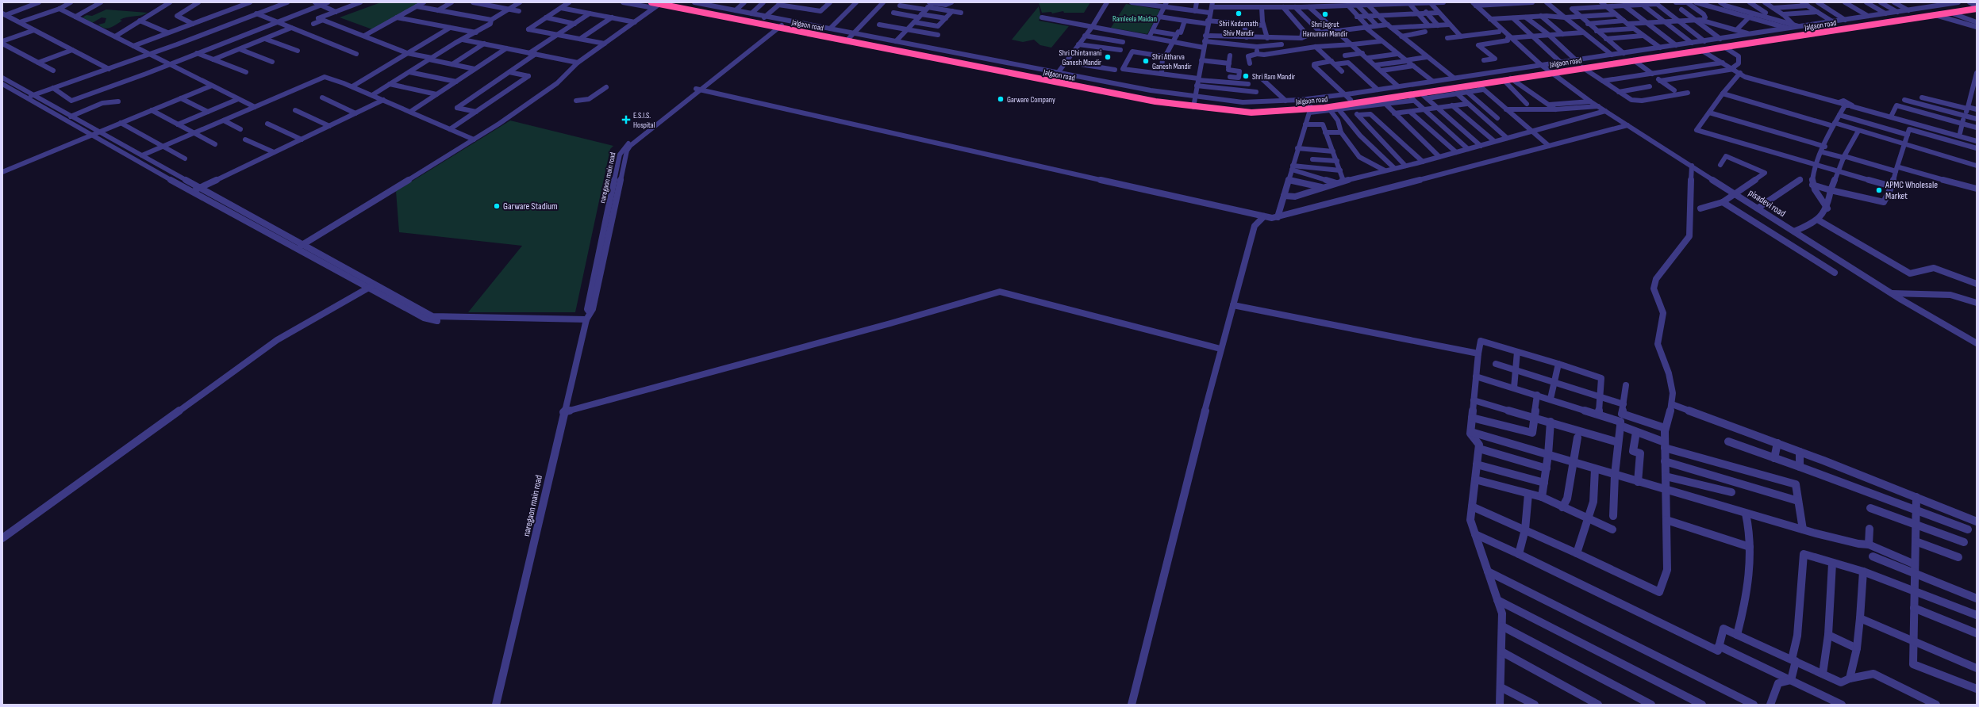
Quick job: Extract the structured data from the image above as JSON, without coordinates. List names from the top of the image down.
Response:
{
  "streets": {
    "highway": ["Jalgaon road"],
    "street": ["naregaon main road", "pisadevi road"]
  },
  "crossings": [
    ["Jalgaon road", "naregaon main road"],
    ["Jalgaon road", "pisadevi road"]
  ],
  "parks": ["Ramleela Maidan"],
  "places": {
    "other": [
      "Shri Kedarnath Shiv Mandir",
      "Shri Jagrut Hanuman Mandir",
      "Shri Chintamani Ganesh Mandir",
      "Shri Atharva Ganesh Mandir",
      "Shri Ram Mandir",
      "Garware Company",
      "APMC Wholesale Market",
      "Garware Stadium"
    ],
    "health": ["E.S.I.S. Hospital"]
  }
}
